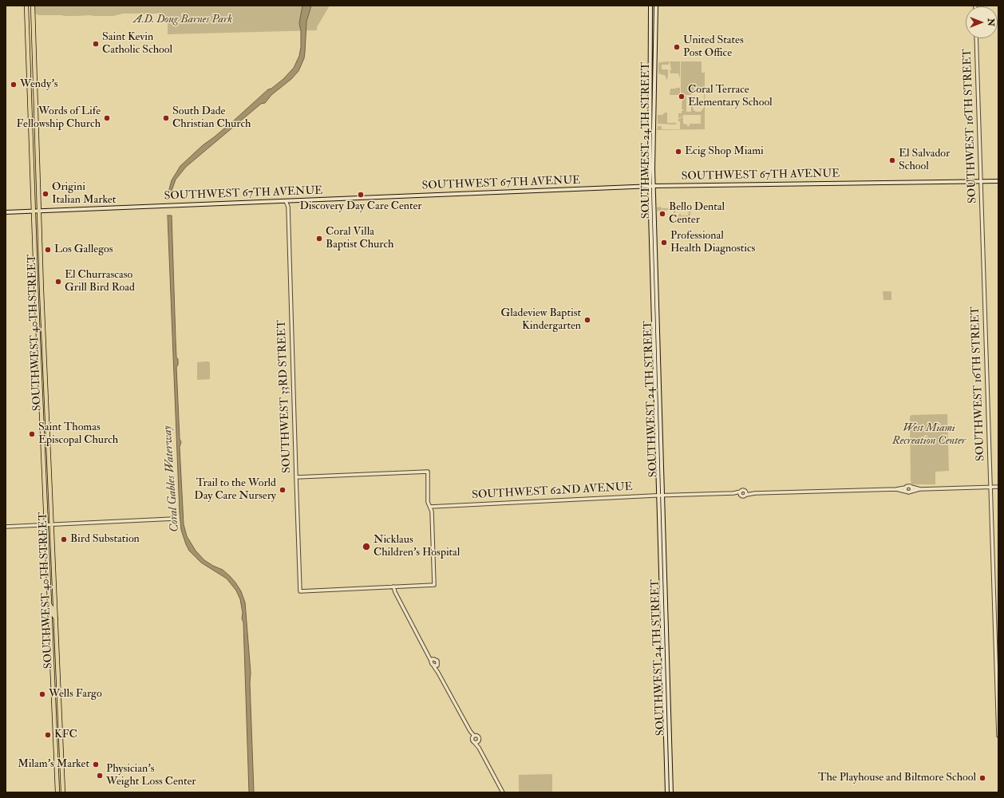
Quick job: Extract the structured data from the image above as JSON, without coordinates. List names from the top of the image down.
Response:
{
  "streets": {
    "main road": ["SOUTHWEST 24TH STREET", "SOUTHWEST 67TH AVENUE", "SOUTHWEST 40TH STREET"],
    "street": ["SOUTHWEST 16TH STREET", "SOUTHWEST 33RD STREET", "SOUTHWEST 62ND AVENUE"]
  },
  "crossings": [
    ["SOUTHWEST 16TH STREET", "SOUTHWEST 67TH AVENUE"],
    ["SOUTHWEST 24TH STREET", "SOUTHWEST 67TH AVENUE"],
    ["SOUTHWEST 24TH STREET", "SOUTHWEST 62ND AVENUE"],
    ["SOUTHWEST 67TH AVENUE", "SOUTHWEST 40TH STREET"],
    ["SOUTHWEST 67TH AVENUE", "SOUTHWEST 33RD STREET"]
  ],
  "water": ["Coral Gables Waterway"],
  "parks": ["A.D. Doug Barnes Park", "West Miami Recreation Center"],
  "places": [
    "Saint Kevin Catholic School",
    "United States Post Office",
    "Wendy's",
    "Coral Terrace Elementary School",
    "Words of Life Fellowship Church",
    "South Dade Christian Church",
    "Ecig Shop Miami",
    "El Salvador School",
    "Origini Italian Market",
    "Discovery Day Care Center",
    "Bello Dental Center",
    "Coral Villa Baptist Church",
    "Professional Health Diagnostics",
    "Los Gallegos",
    "El Churrascaso Grill Bird Road",
    "Gladeview Baptist Kindergarten",
    "Saint Thomas Episcopal Church",
    "Trail to the World Day Care Nursery",
    "Bird Substation",
    "Nicklaus Children's Hospital",
    "Wells Fargo",
    "KFC",
    "Milam's Market",
    "Physician's Weight Loss Center",
    "The Playhouse and Biltmore School"
  ],
  "north": "right"
}
